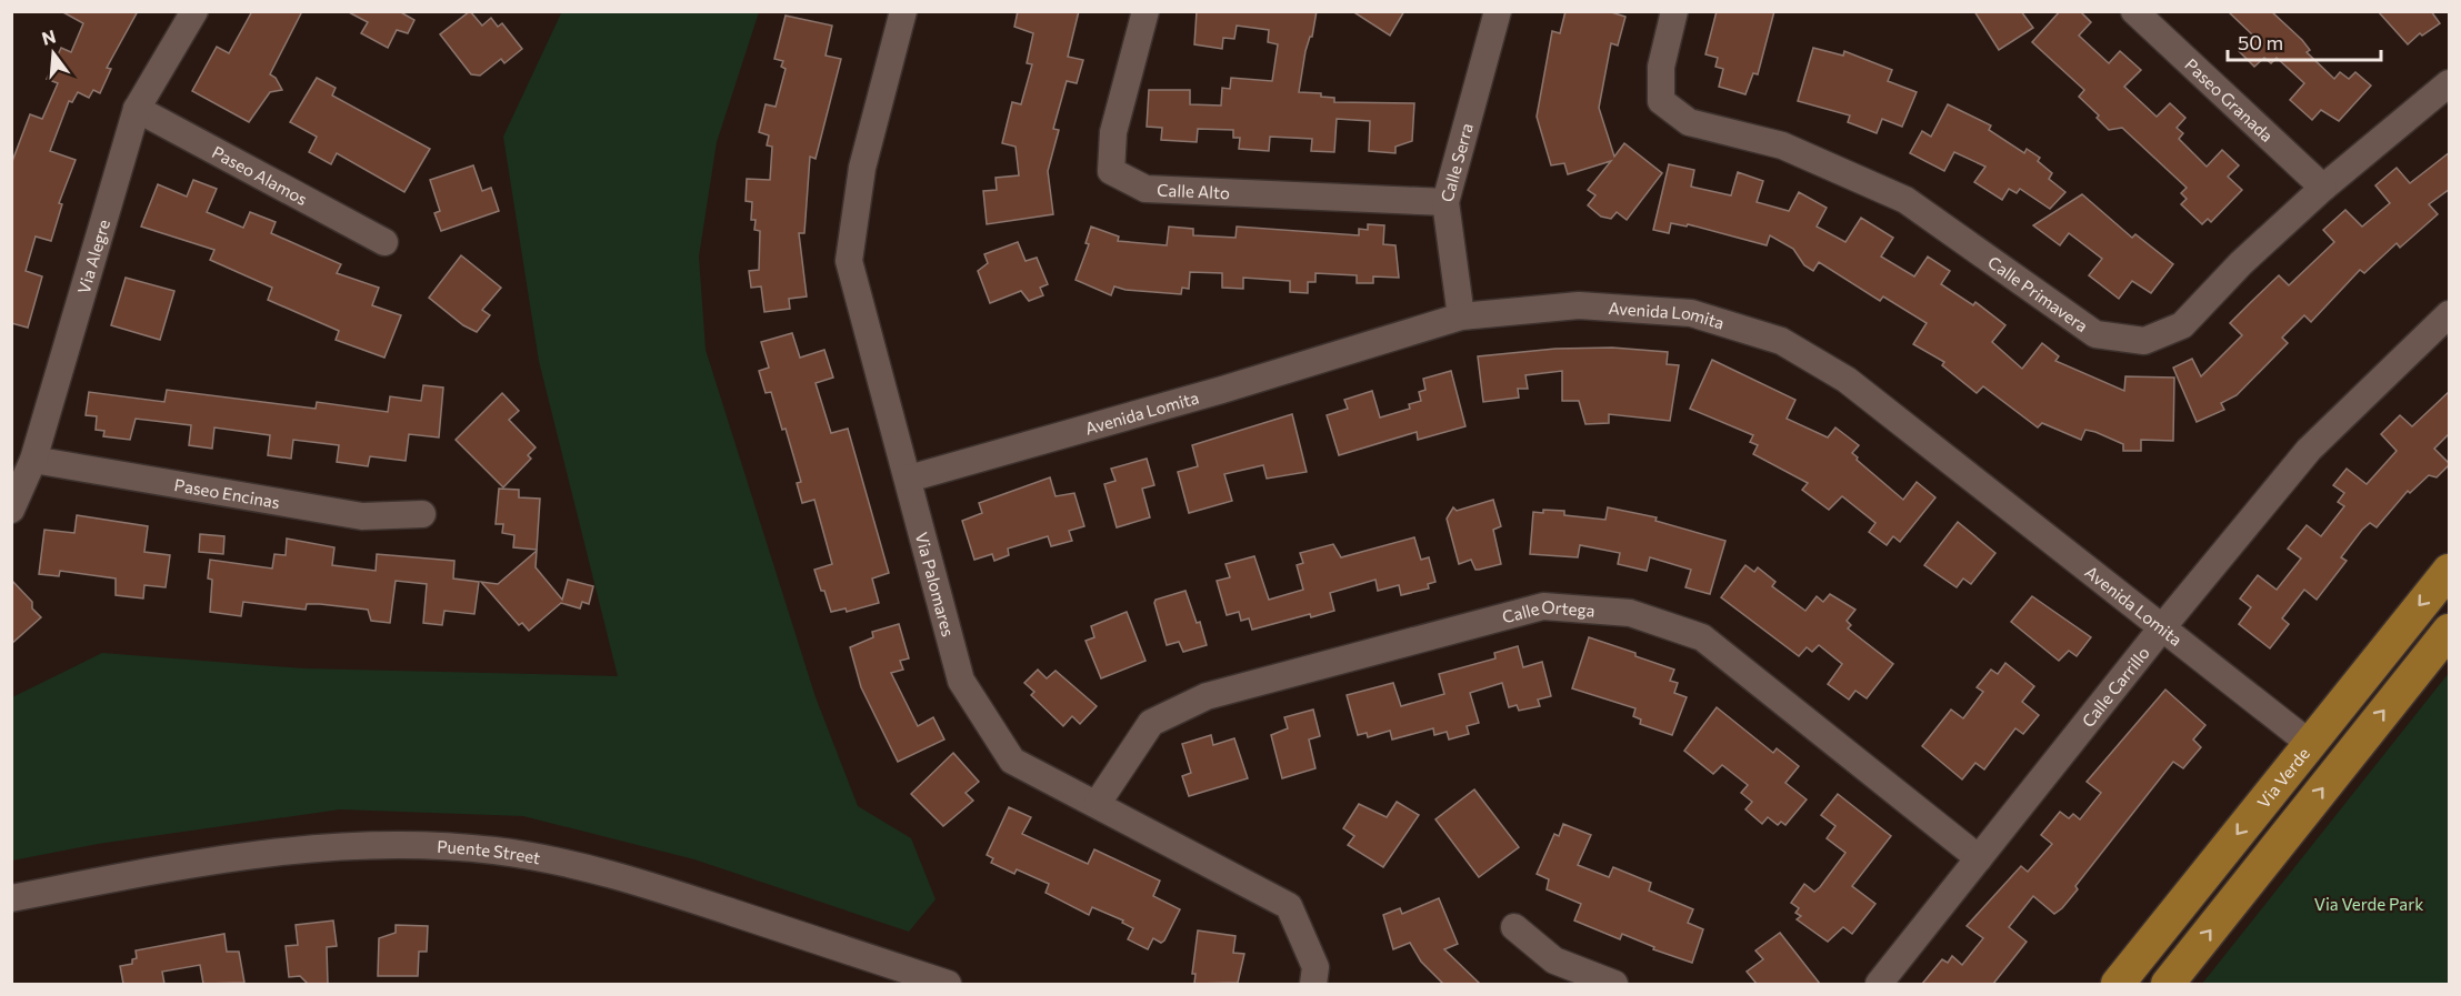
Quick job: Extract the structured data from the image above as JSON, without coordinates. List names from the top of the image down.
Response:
{
  "streets": {
    "main road": ["Via Verde"],
    "street": [
      "Paseo Granada",
      "Calle Serra",
      "Paseo Alamos",
      "Calle Alto",
      "Via Alegre",
      "Calle Primavera",
      "Avenida Lomita",
      "Paseo Encinas",
      "Via Palomares",
      "Calle Ortega",
      "Calle Carrillo",
      "Puente Street"
    ]
  },
  "crossings": [
    ["Paseo Granada", "Calle Primavera"],
    ["Calle Serra", "Calle Alto"],
    ["Calle Serra", "Avenida Lomita"],
    ["Paseo Alamos", "Via Alegre"],
    ["Via Alegre", "Paseo Encinas"],
    ["Avenida Lomita", "Via Palomares"],
    ["Avenida Lomita", "Calle Carrillo"],
    ["Avenida Lomita", "Via Verde"],
    ["Via Palomares", "Calle Ortega"],
    ["Calle Ortega", "Calle Carrillo"]
  ],
  "parks": ["Via Verde Park"],
  "scale_bar": "50 m",
  "north": "top"
}
